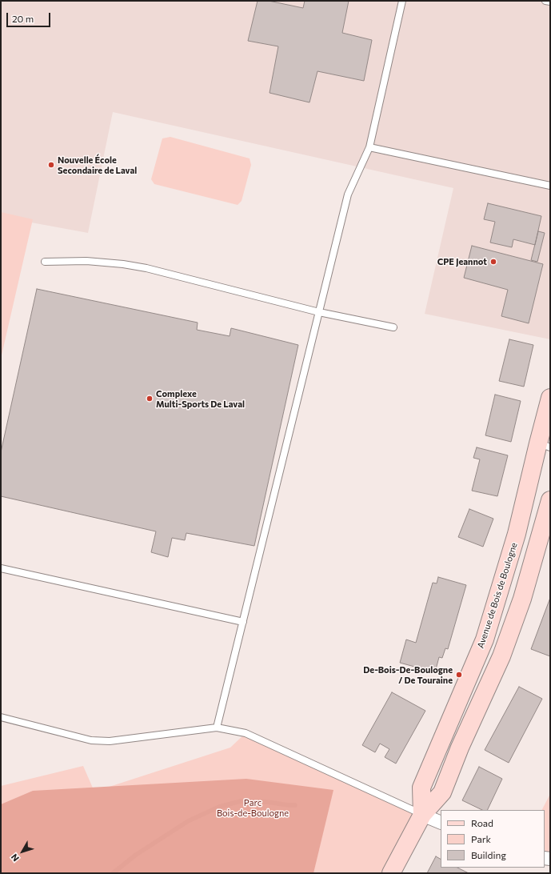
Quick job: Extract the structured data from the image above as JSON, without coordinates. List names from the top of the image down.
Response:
{
  "streets": {
    "street": ["Avenue de Bois de Boulogne"]
  },
  "parks": ["Parc Bois-de-Boulogne"],
  "places": [
    "Nouvelle École Secondaire de Laval",
    "CPE Jeannot",
    "Complexe Multi-Sports De Laval",
    "De-Bois-De-Boulogne / De Touraine"
  ],
  "legend": ["Road", "Park", "Building"],
  "scale_bar": "20 m",
  "north": "bottom left"
}
